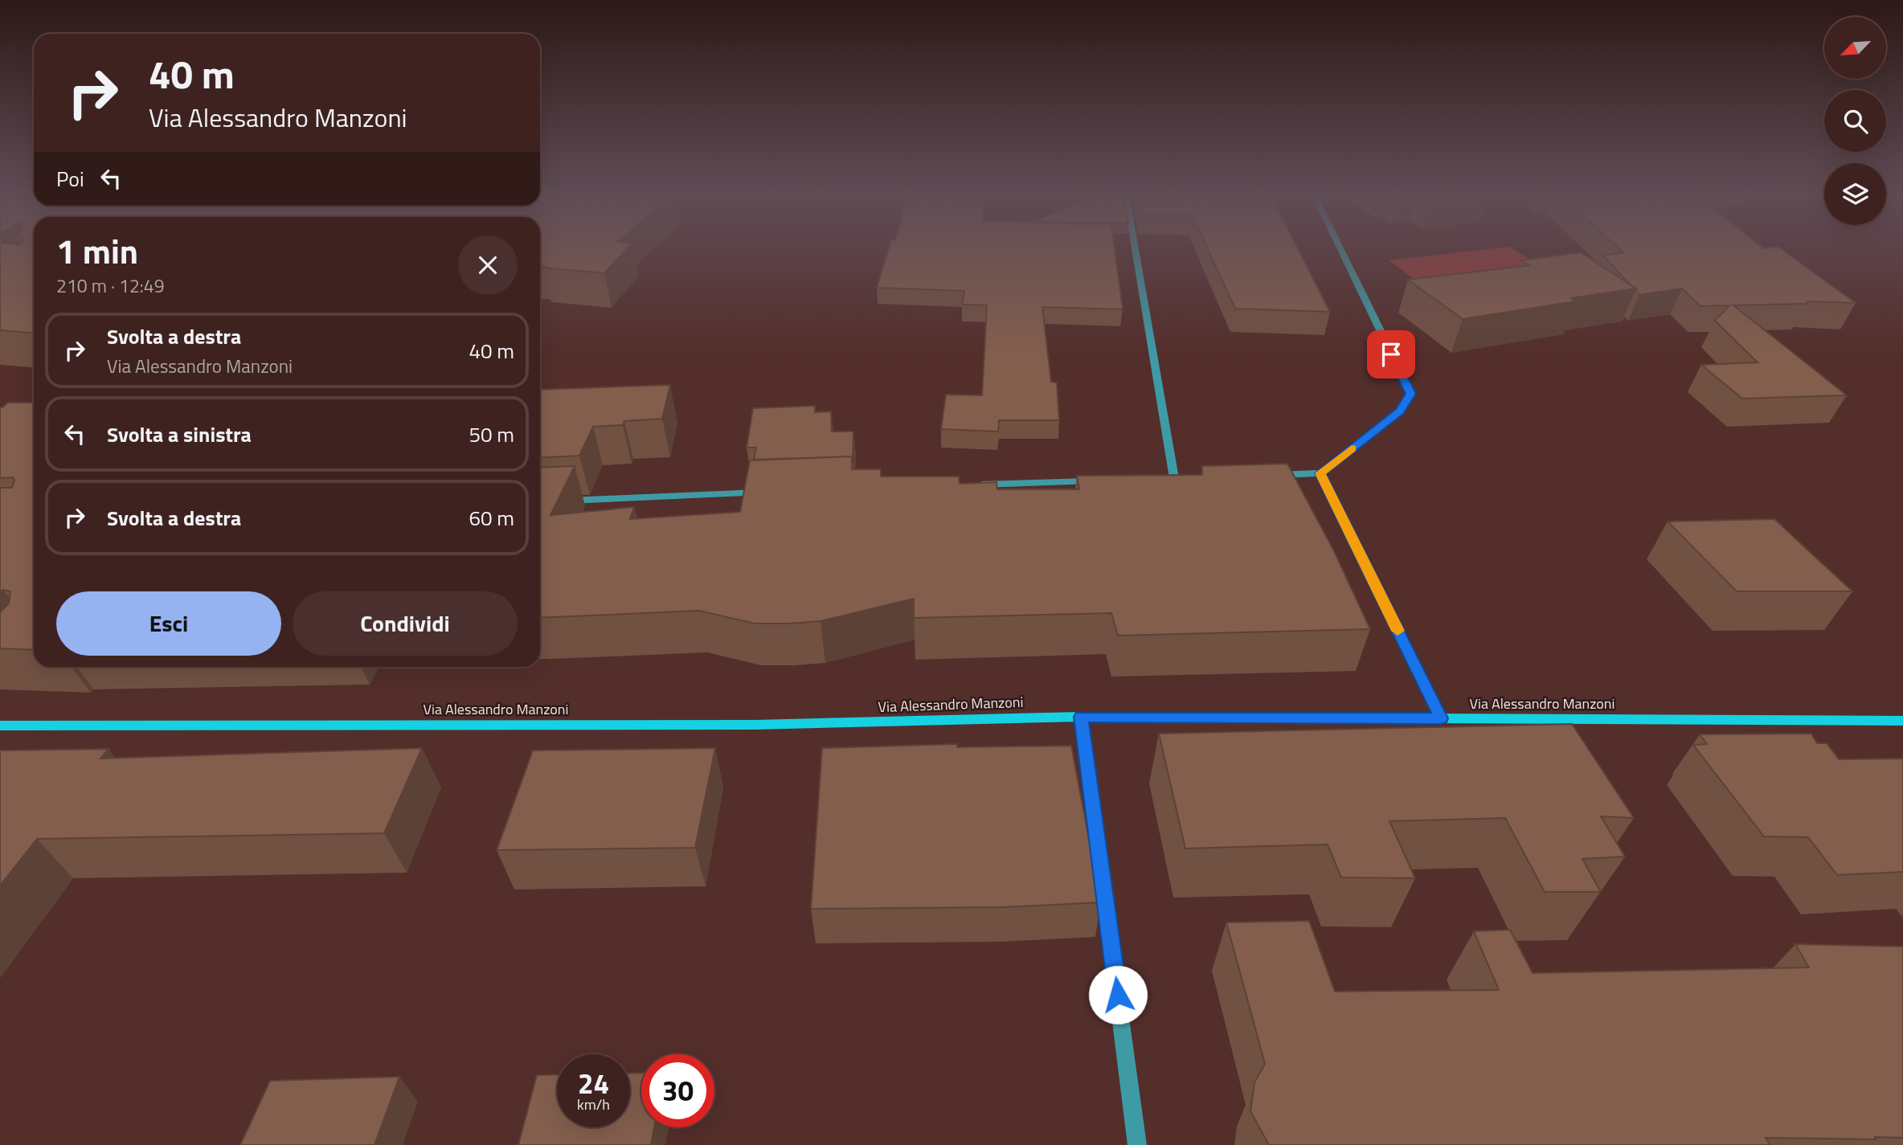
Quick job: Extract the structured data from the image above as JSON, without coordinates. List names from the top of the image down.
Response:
{
  "streets": {
    "main road": ["Via Alessandro Manzoni"]
  },
  "north": "bottom left",
  "page": {
    "turn": ["40 m", "Via Alessandro Manzoni"],
    "then": "Poi",
    "heading": ["1 min", "210 m · 12:49"],
    "list": [
      {
        "name": "Svolta a destra",
        "note": "Via Alessandro Manzoni",
        "value": "40 m"
      },
      {
        "name": "Svolta a sinistra",
        "value": "50 m"
      },
      {
        "name": "Svolta a destra",
        "value": "60 m"
      }
    ],
    "buttons": ["Esci", "Condividi"],
    "speed": "24 km/h",
    "limit": "30"
  }
}
